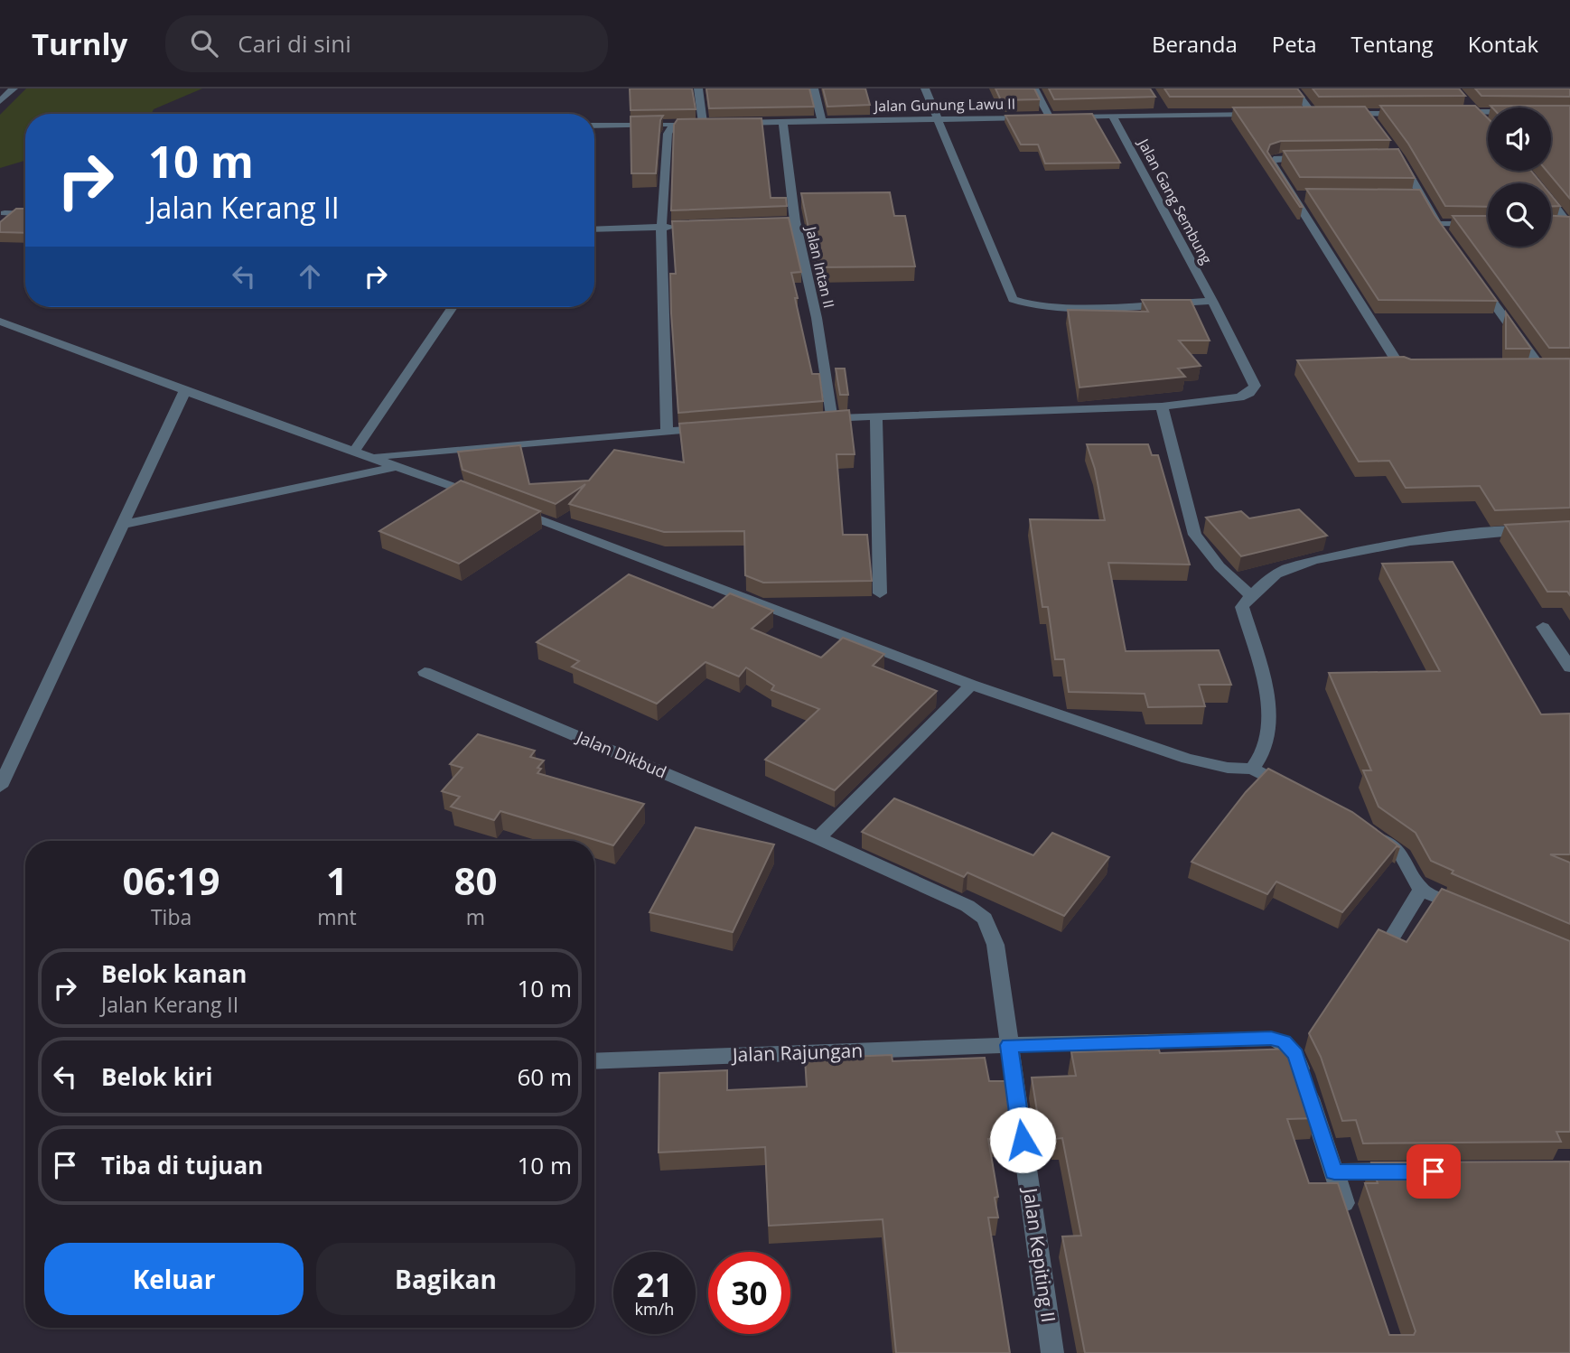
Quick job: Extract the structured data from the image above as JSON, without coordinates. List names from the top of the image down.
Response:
{
  "streets": {
    "street": [
      "Jalan Gunung Lawu II",
      "Jalan Gang Sembung",
      "Jalan Intan II",
      "Jalan Dikbud",
      "Jalan Rajungan",
      "Jalan Kepiting II"
    ]
  },
  "crossings": [
    ["Jalan Gunung Lawu II", "Jalan Gang Sembung"],
    ["Jalan Gunung Lawu II", "Jalan Intan II"],
    ["Jalan Dikbud", "Jalan Rajungan"],
    ["Jalan Dikbud", "Jalan Kepiting II"],
    ["Jalan Rajungan", "Jalan Kepiting II"]
  ],
  "page": {
    "header": "Turnly",
    "search": "Cari di sini",
    "nav": [
      "Beranda",
      "Peta",
      "Tentang",
      "Kontak"
    ],
    "turn": ["10 m", "Jalan Kerang II"],
    "eta": [
      "06:19",
      "Tiba",
      "1",
      "mnt",
      "80",
      "m"
    ],
    "list": [
      {
        "name": "Belok kanan",
        "note": "Jalan Kerang II",
        "value": "10 m"
      },
      {
        "name": "Belok kiri",
        "value": "60 m"
      },
      {
        "name": "Tiba di tujuan",
        "value": "10 m"
      }
    ],
    "buttons": ["Keluar", "Bagikan"],
    "speed": "21 km/h",
    "limit": "30"
  }
}
